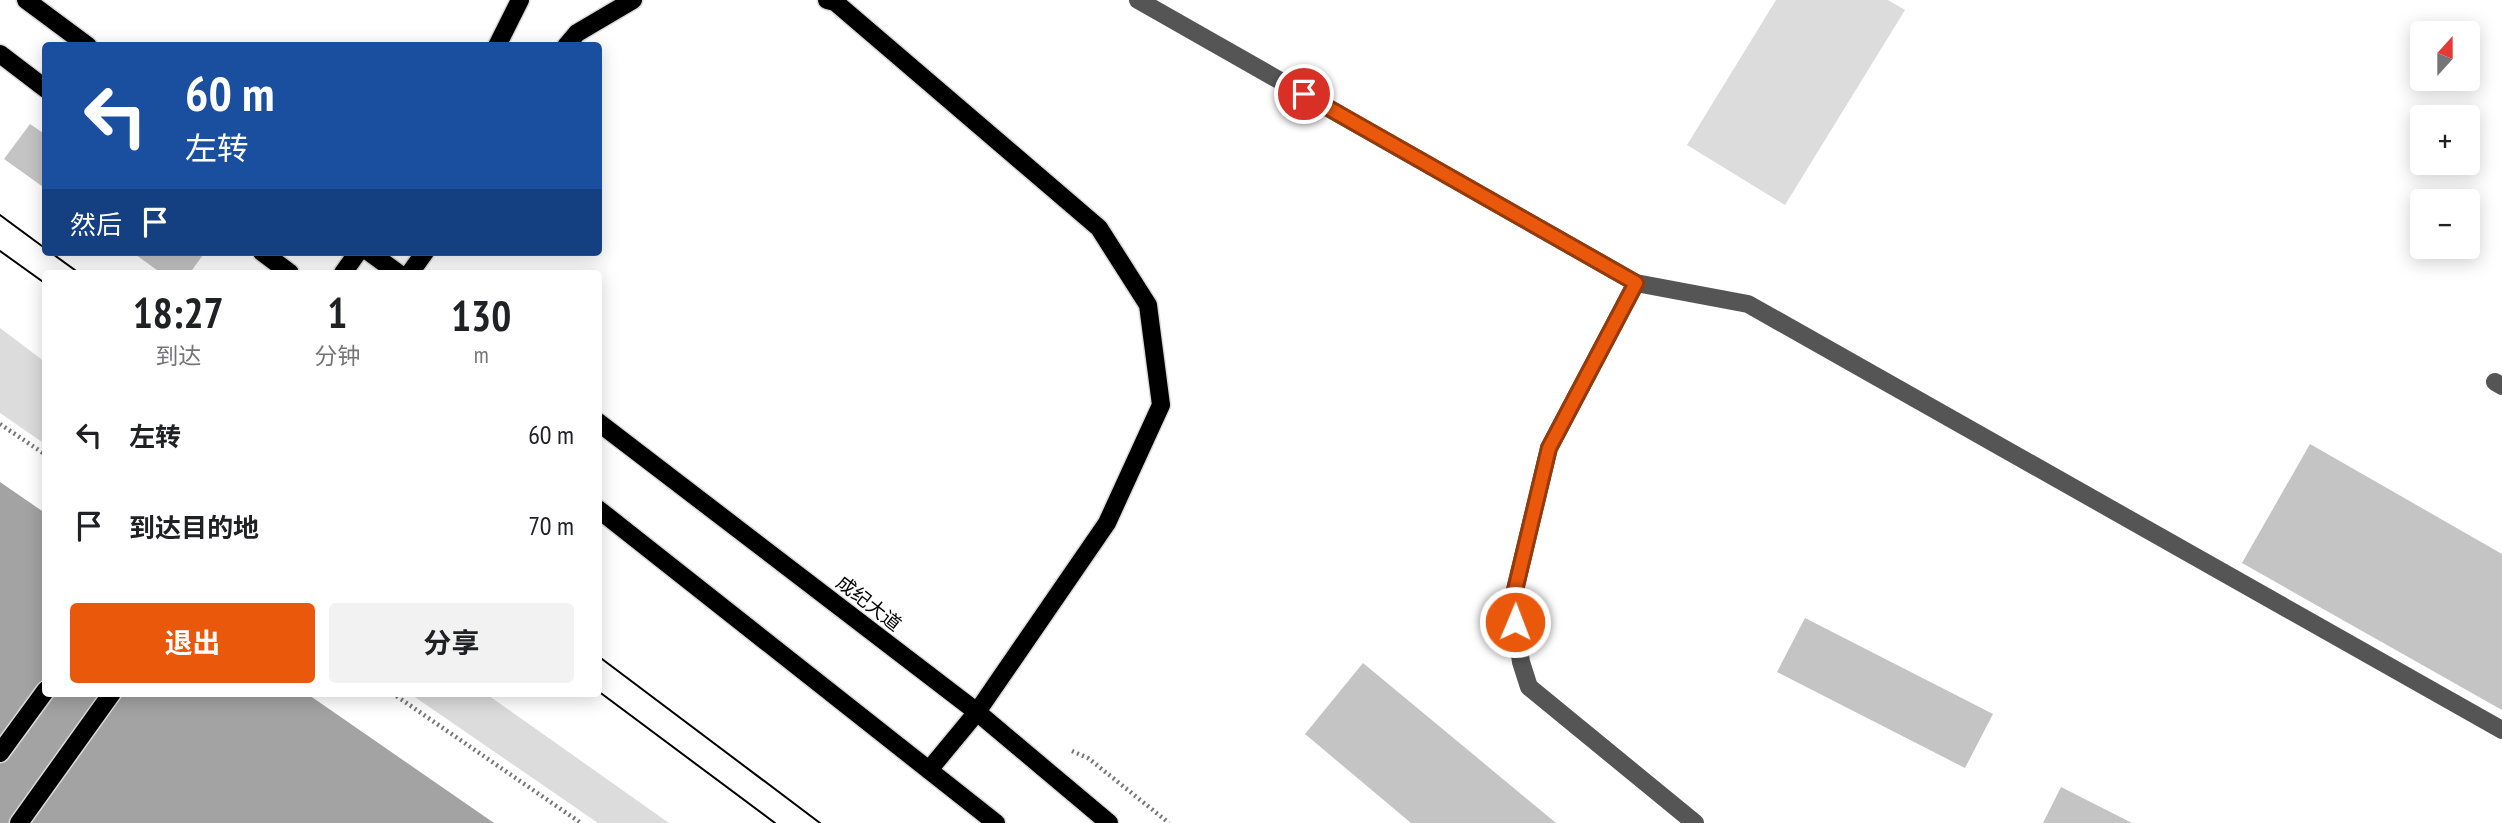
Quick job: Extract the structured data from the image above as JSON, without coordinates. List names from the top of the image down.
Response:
{
  "streets": {
    "main road": ["成纪大道"]
  },
  "north": "top",
  "page": {
    "map_buttons": ["+", "−"],
    "turn": ["60 m", "左转"],
    "then": "然后",
    "eta": [
      "18:27",
      "到达",
      "1",
      "分钟",
      "130",
      "m"
    ],
    "list": [
      {
        "name": "左转",
        "value": "60 m"
      },
      {
        "name": "到达目的地",
        "value": "70 m"
      }
    ],
    "buttons": ["退出", "分享"]
  }
}
